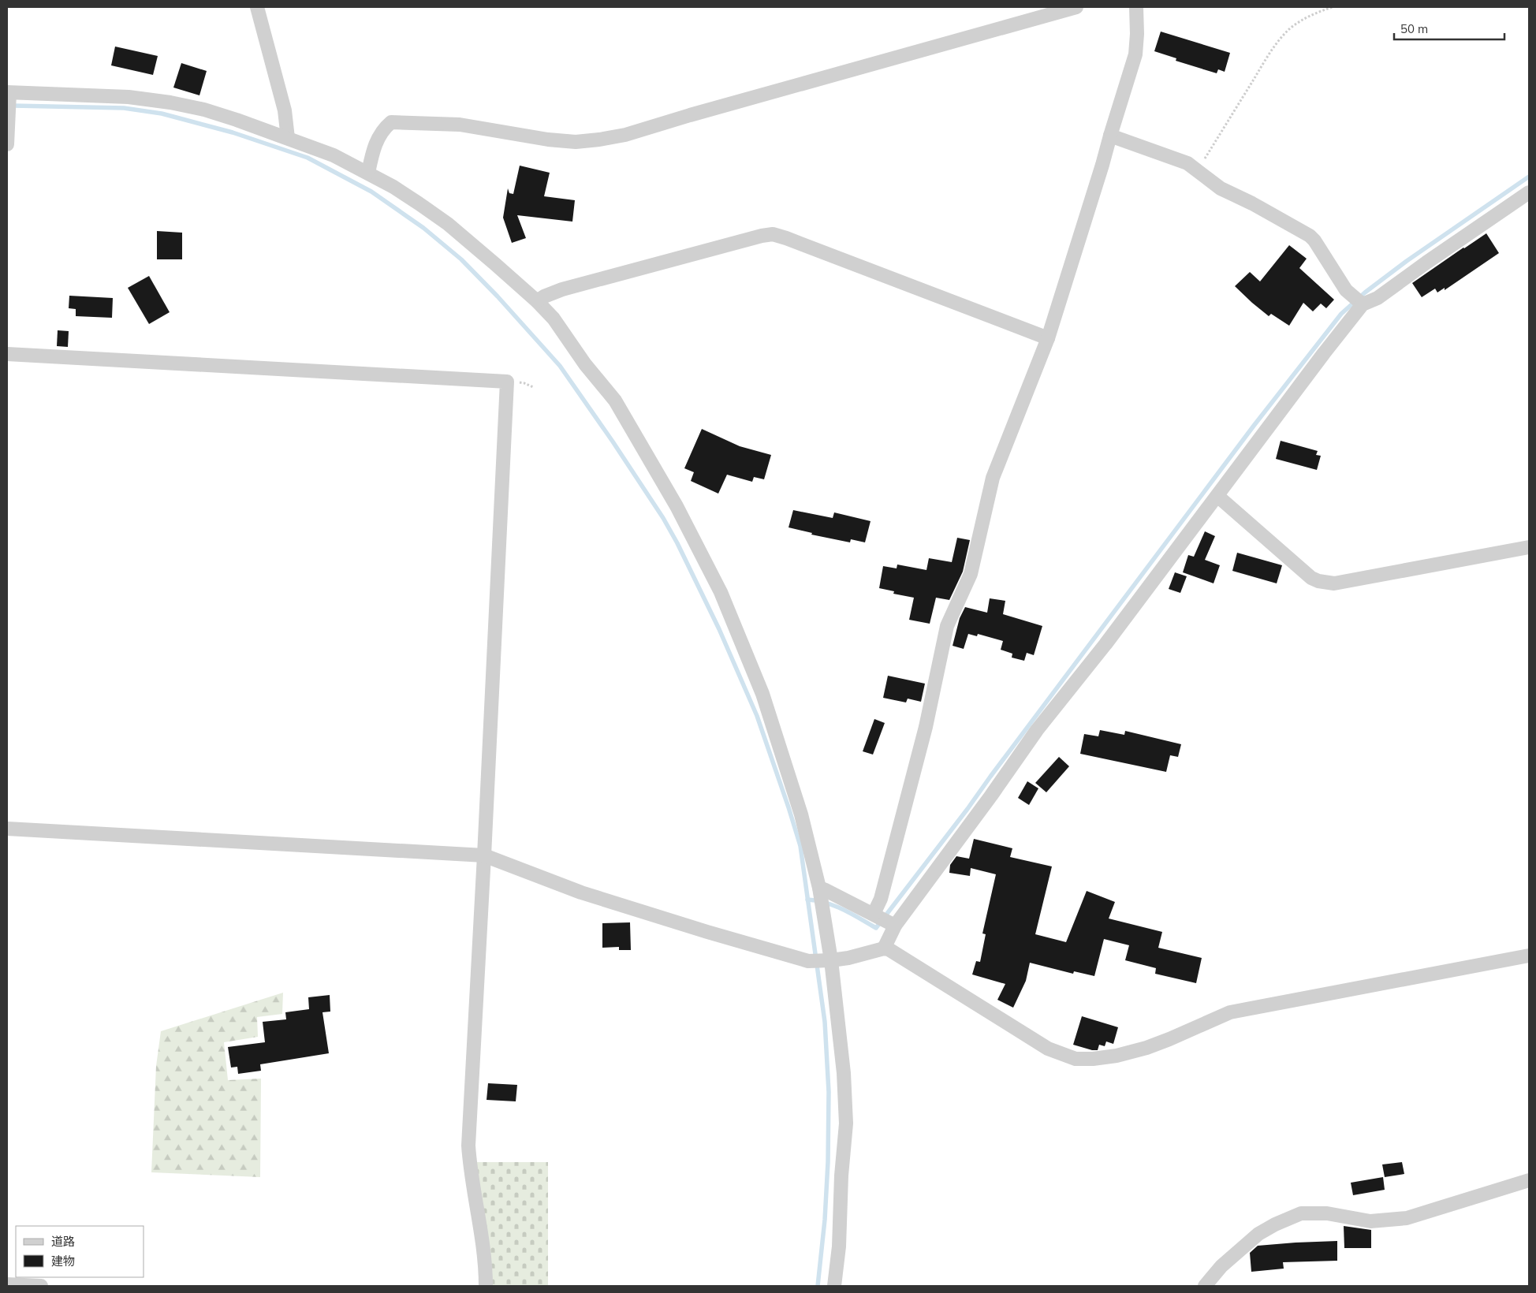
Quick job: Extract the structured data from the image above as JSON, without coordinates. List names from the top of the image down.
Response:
{
  "legend": ["道路", "建物"],
  "scale_bar": "50 m"
}
